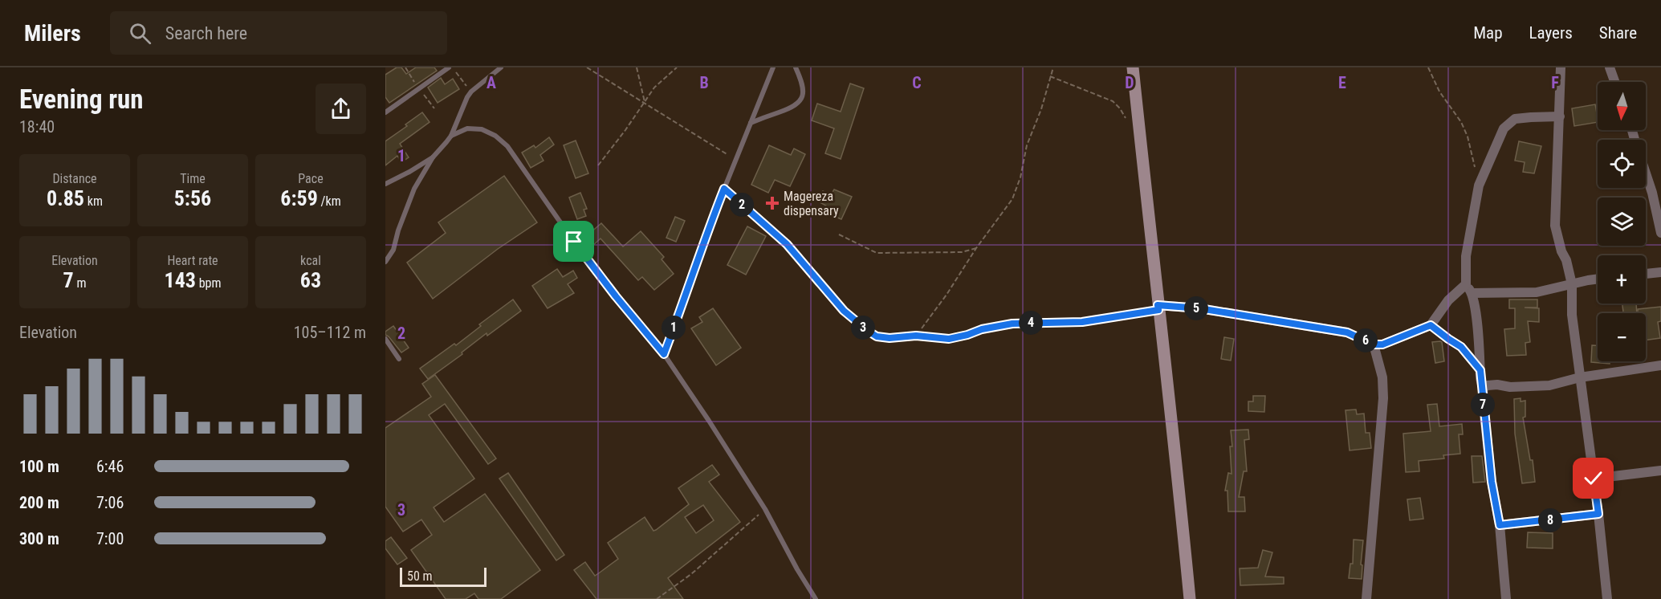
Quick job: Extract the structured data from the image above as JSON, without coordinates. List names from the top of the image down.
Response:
{
  "places": {
    "health": ["Magereza dispensary"]
  },
  "scale_bar": "50 m",
  "north": "bottom",
  "page": {
    "header": "Milers",
    "search": "Search here",
    "nav": ["Map", "Layers", "Share"],
    "heading": ["Evening run", "18:40"],
    "map_buttons": ["+", "−"],
    "stats": [
      ["Distance", "0.85 km"],
      ["Time", "5:56"],
      ["Pace", "6:59 /km"],
      ["Elevation", "7 m"],
      ["Heart rate", "143 bpm"],
      ["kcal", "63"]
    ],
    "pins": [
      "2",
      "5",
      "4",
      "1",
      "3",
      "6",
      "7",
      "8"
    ],
    "chart": ["Elevation", "105–112 m"],
    "list": [
      {
        "name": "100 m",
        "note": "6:46"
      },
      {
        "name": "200 m",
        "note": "7:06"
      },
      {
        "name": "300 m",
        "note": "7:00"
      }
    ],
    "scale": "50 m"
  },
  "grid": {
    "columns": [
      "A",
      "B",
      "C",
      "D",
      "E",
      "F"
    ],
    "rows": ["1", "2", "3"]
  }
}
